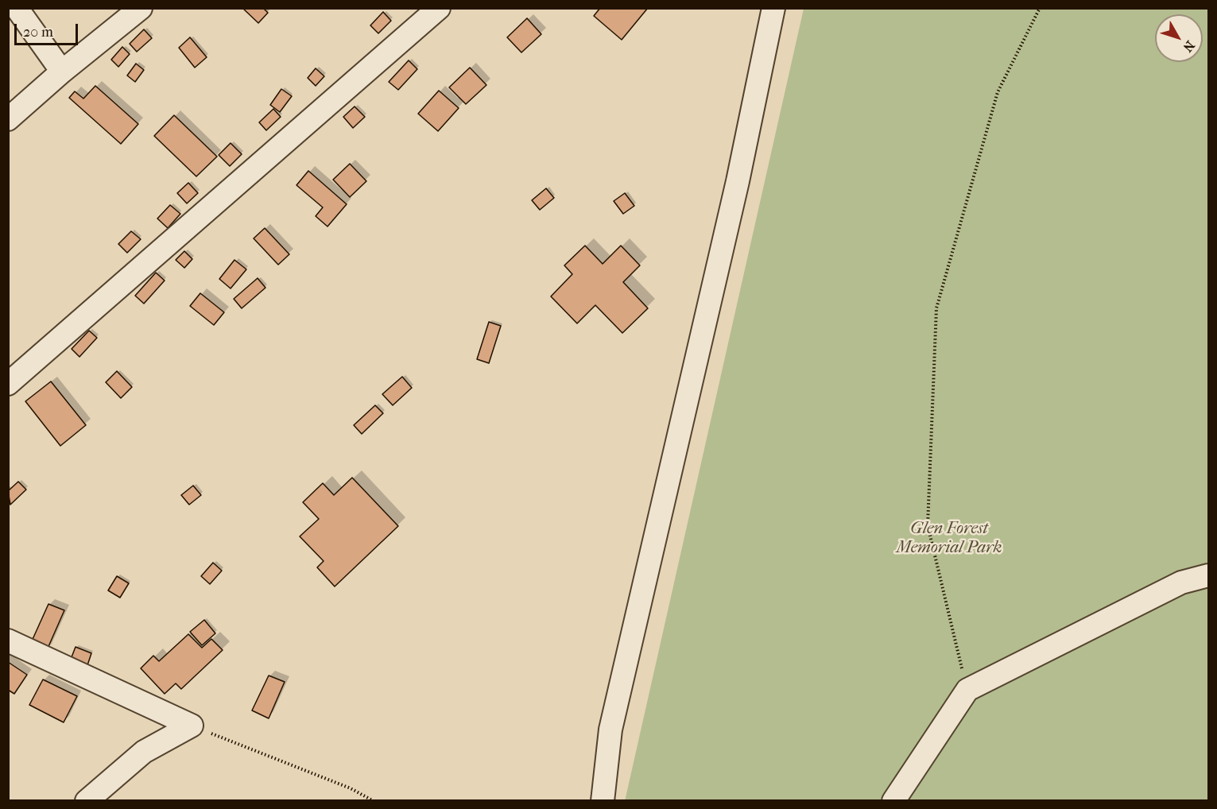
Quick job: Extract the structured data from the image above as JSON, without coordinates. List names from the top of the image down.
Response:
{
  "parks": ["Glen Forest Memorial Park"],
  "scale_bar": "20 m",
  "north": "bottom right"
}
